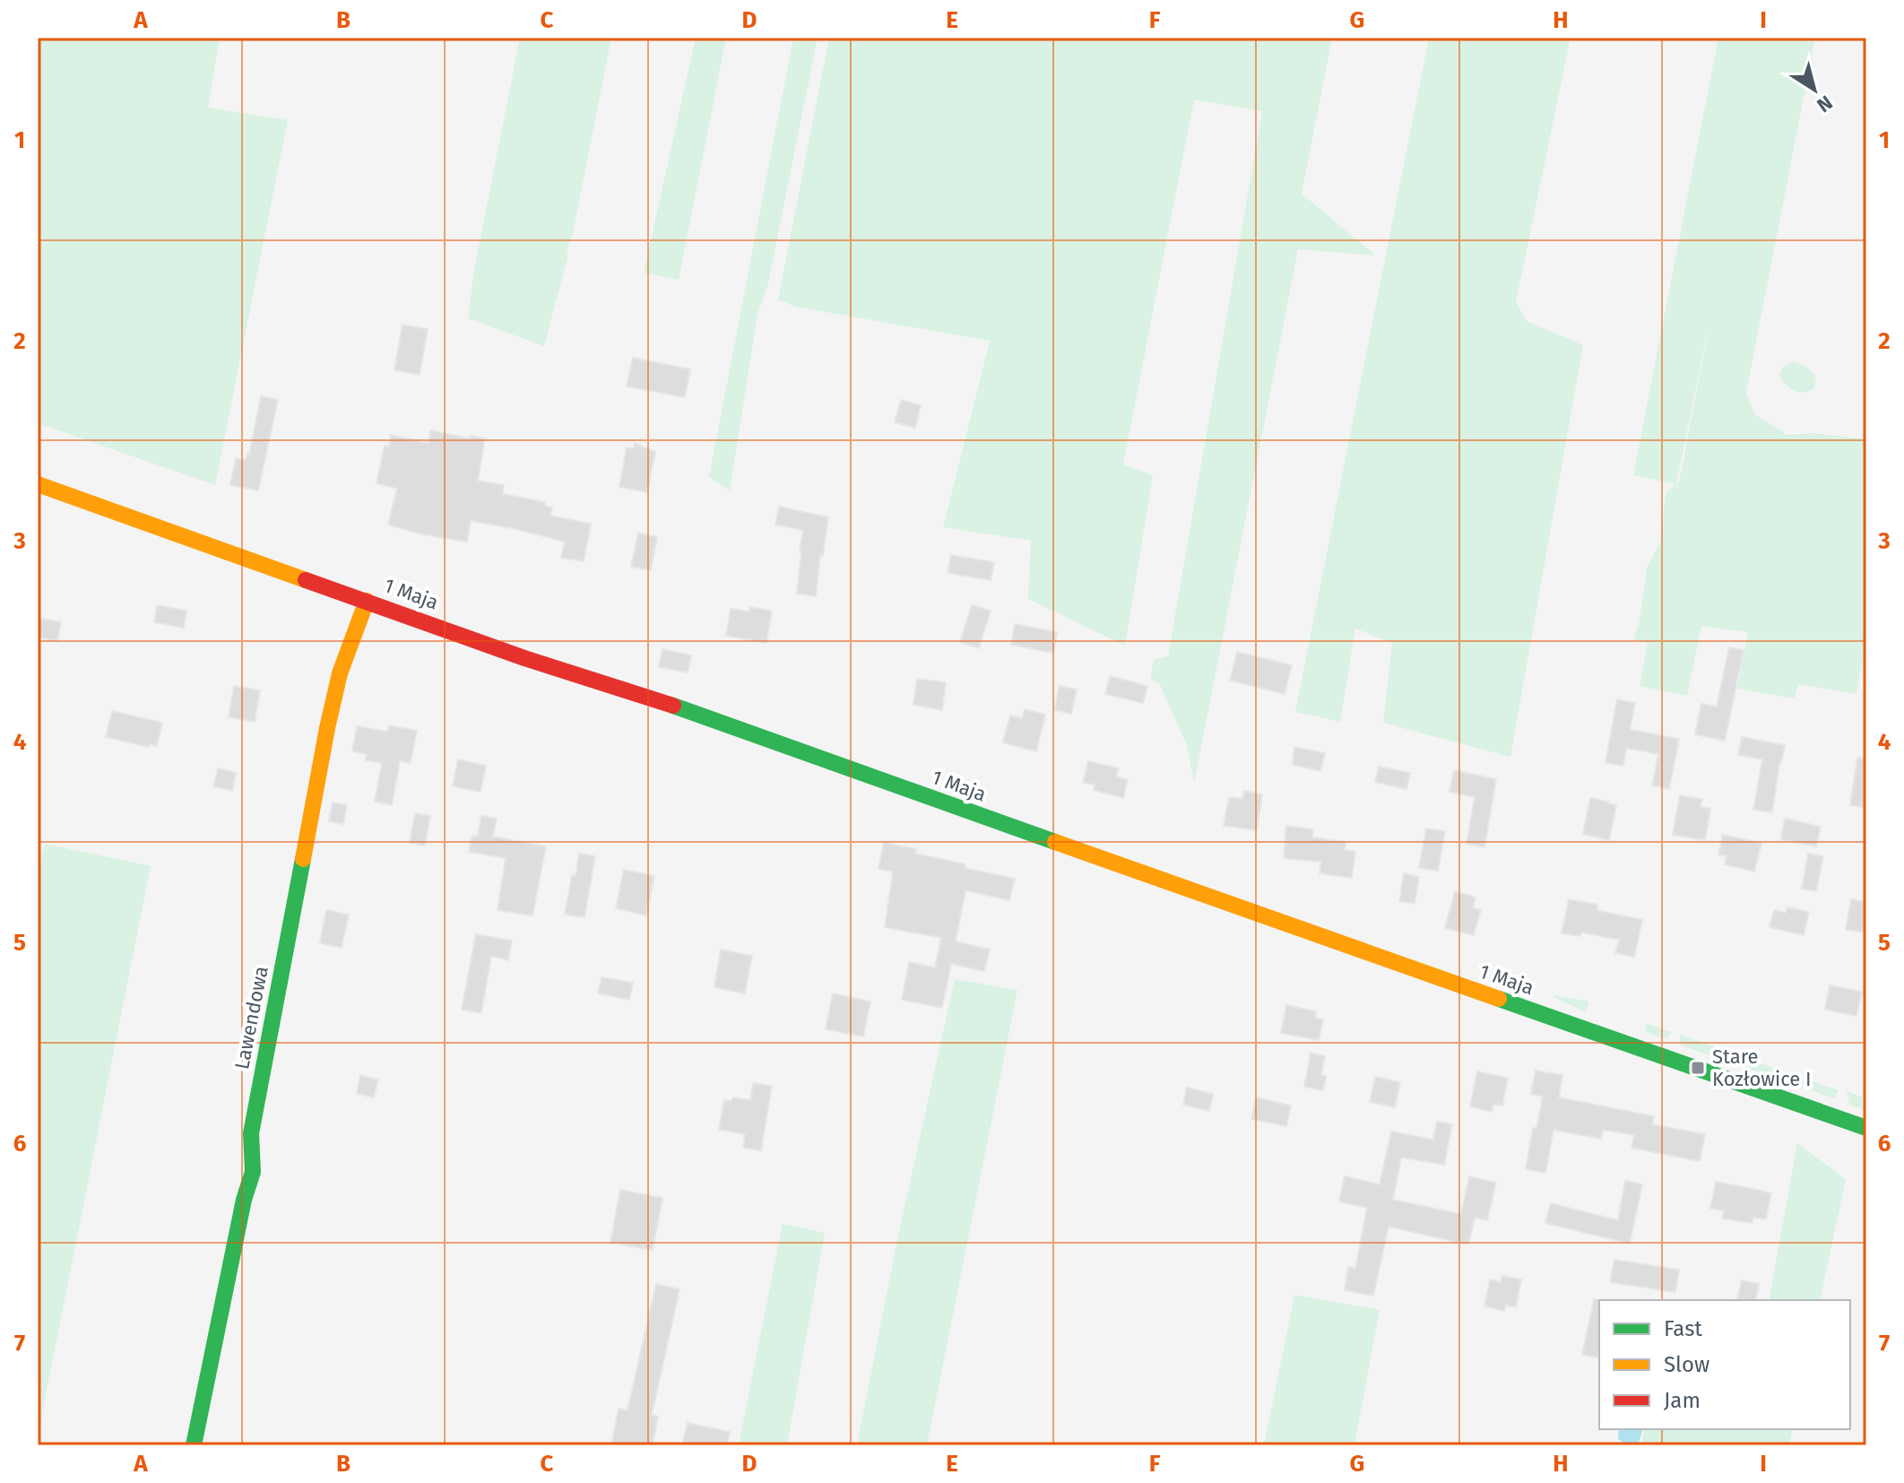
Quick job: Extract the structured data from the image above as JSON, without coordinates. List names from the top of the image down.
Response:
{
  "streets": {
    "street": ["1 Maja", "Lawendowa"]
  },
  "crossings": [
    ["1 Maja", "Lawendowa"]
  ],
  "places": {
    "transit": ["Stare Kozłowice I"]
  },
  "legend": ["Fast", "Slow", "Jam"],
  "north": "bottom right",
  "grid": {
    "columns": [
      "A",
      "B",
      "C",
      "D",
      "E",
      "F",
      "G",
      "H",
      "I"
    ],
    "rows": [
      "1",
      "2",
      "3",
      "4",
      "5",
      "6",
      "7"
    ]
  }
}
